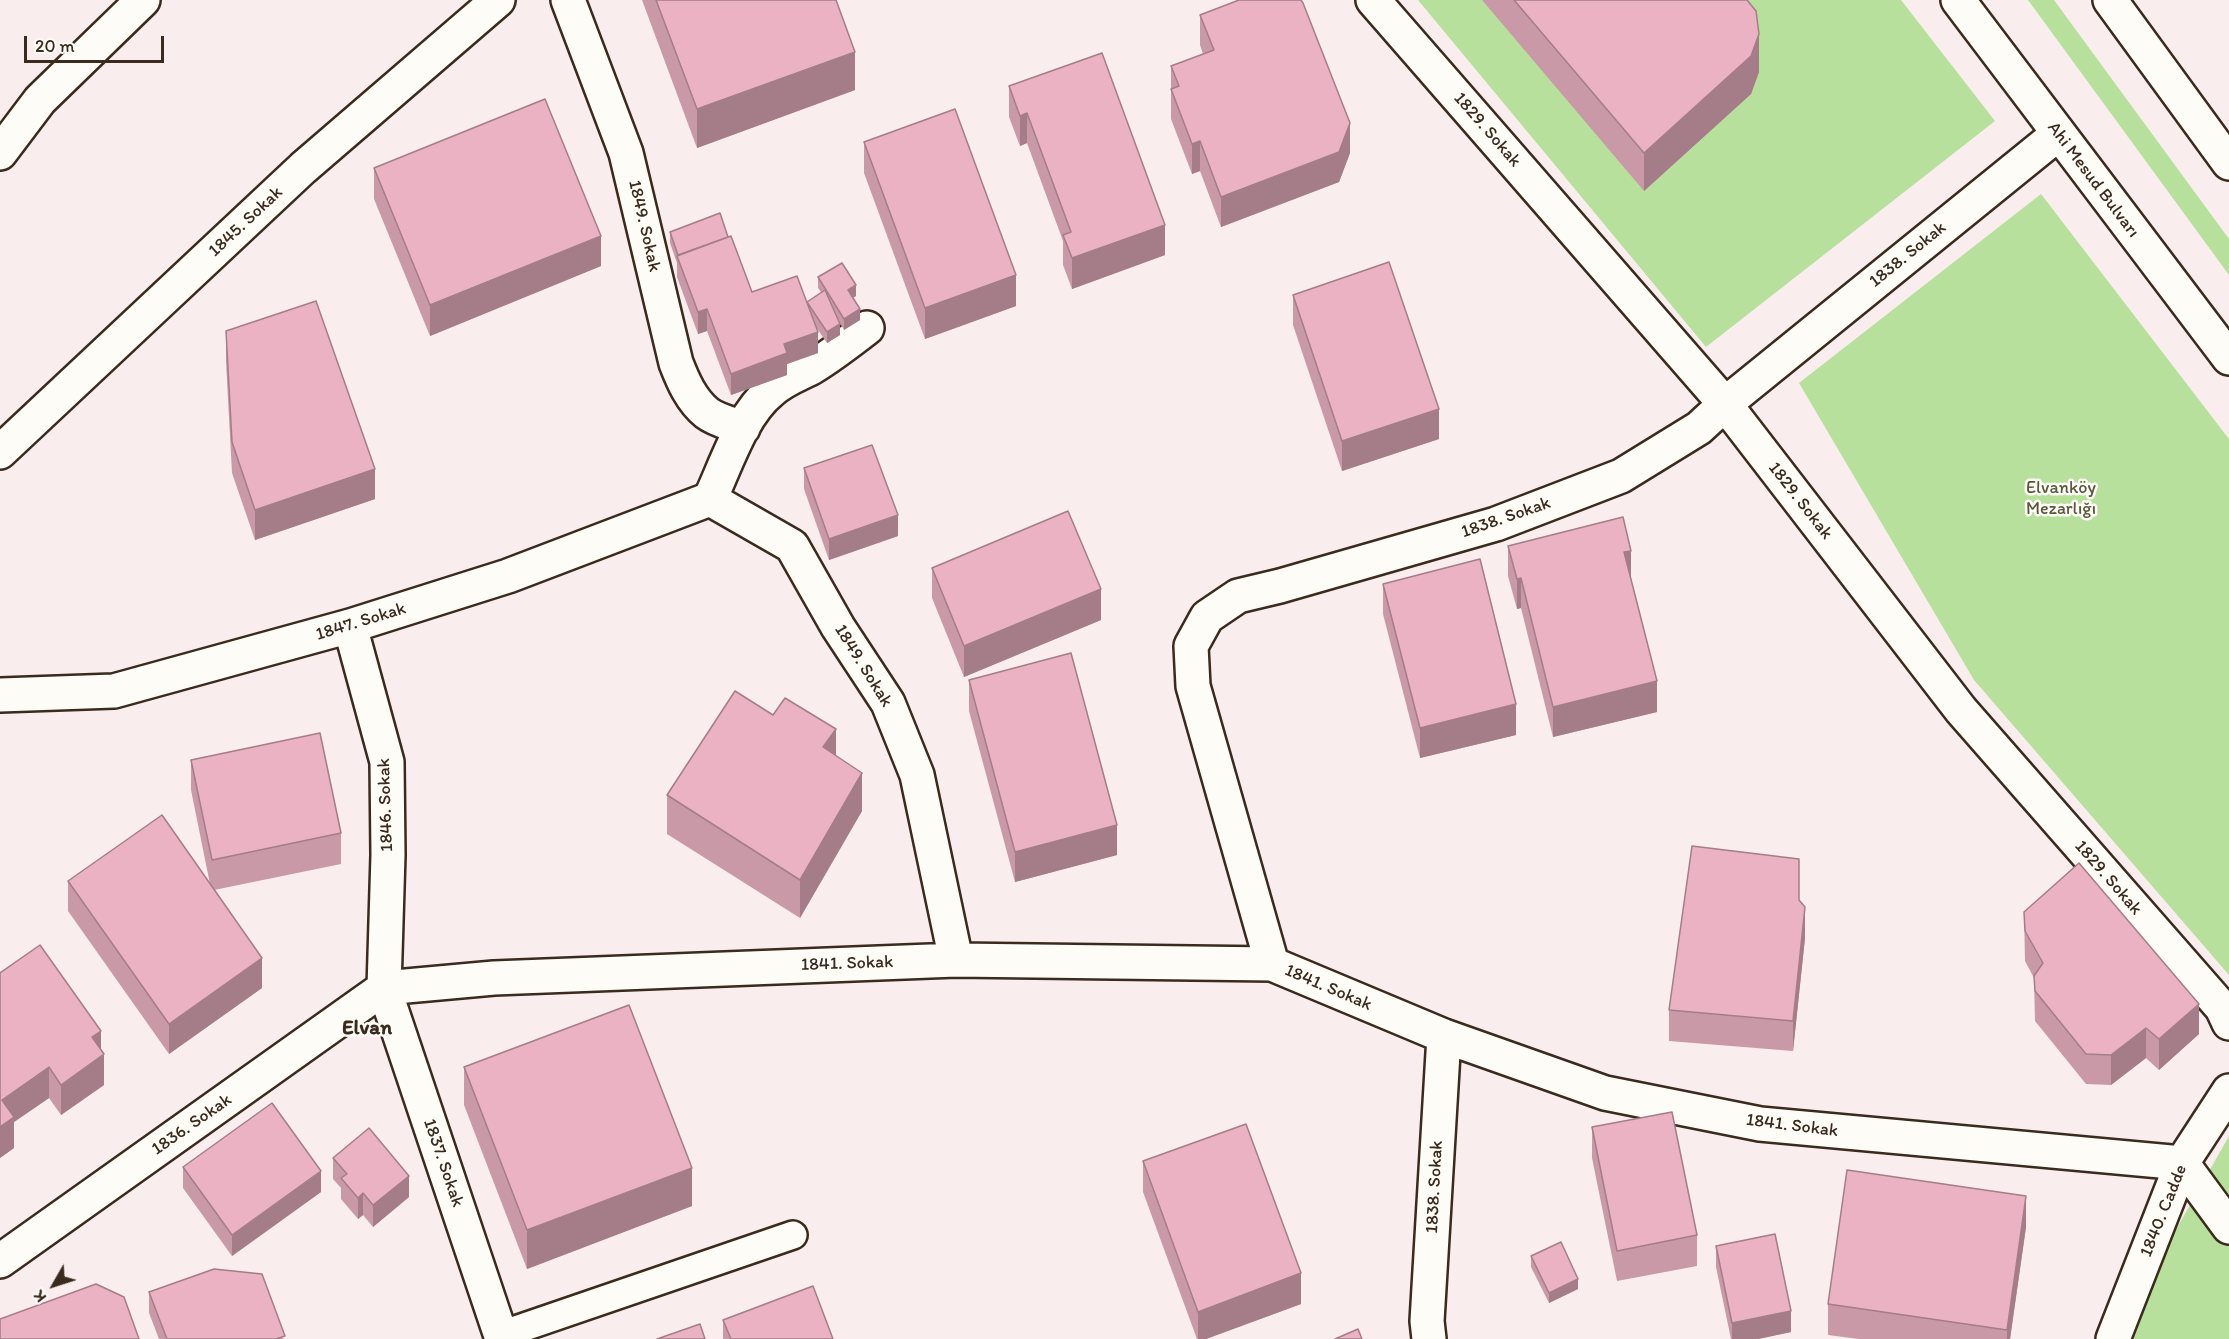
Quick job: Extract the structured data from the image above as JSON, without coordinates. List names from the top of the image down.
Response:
{
  "streets": {
    "street": [
      "1829. Sokak",
      "Ahi Mesud Bulvarı",
      "1845. Sokak",
      "1849. Sokak",
      "1838. Sokak",
      "1847. Sokak",
      "1846. Sokak",
      "1841. Sokak",
      "1836. Sokak",
      "1837. Sokak",
      "1840. Cadde"
    ]
  },
  "crossings": [
    ["1829. Sokak", "1838. Sokak"],
    ["Ahi Mesud Bulvarı", "1838. Sokak"],
    ["1849. Sokak", "1847. Sokak"],
    ["1849. Sokak", "1841. Sokak"],
    ["1838. Sokak", "1841. Sokak"],
    ["1847. Sokak", "1846. Sokak"],
    ["1846. Sokak", "1841. Sokak"],
    ["1846. Sokak", "1836. Sokak"],
    ["1846. Sokak", "1837. Sokak"],
    ["1841. Sokak", "1836. Sokak"],
    ["1841. Sokak", "1837. Sokak"],
    ["1841. Sokak", "1840. Cadde"],
    ["1836. Sokak", "1837. Sokak"]
  ],
  "districts": ["Elvan"],
  "parks": ["Elvanköy Mezarlığı"],
  "scale_bar": "20 m",
  "north": "bottom left"
}
